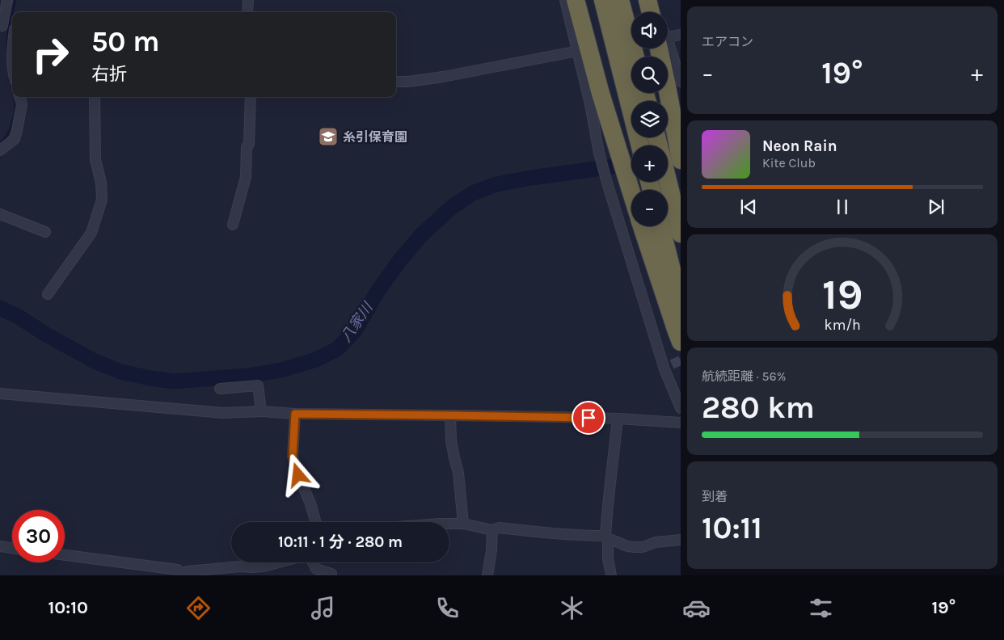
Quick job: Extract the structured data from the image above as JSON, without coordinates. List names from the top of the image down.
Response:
{
  "water": ["八家川"],
  "places": {
    "school or university": ["糸引保育園"]
  },
  "page": {
    "tile": [
      "エアコン",
      ["航続距離 · 56%", "280 km"],
      ["到着", "10:11"]
    ],
    "map_buttons": ["+", "−"],
    "turn": ["50 m", "右折"],
    "heat": ["−", "19°", "+"],
    "song": ["Neon Rain", "Kite Club"],
    "limit": "30",
    "trip": "10:11 · 1 分 · 280 m",
    "tabs": ["10:10", "19°"],
    "gauge": ["19", "km/h"]
  }
}
